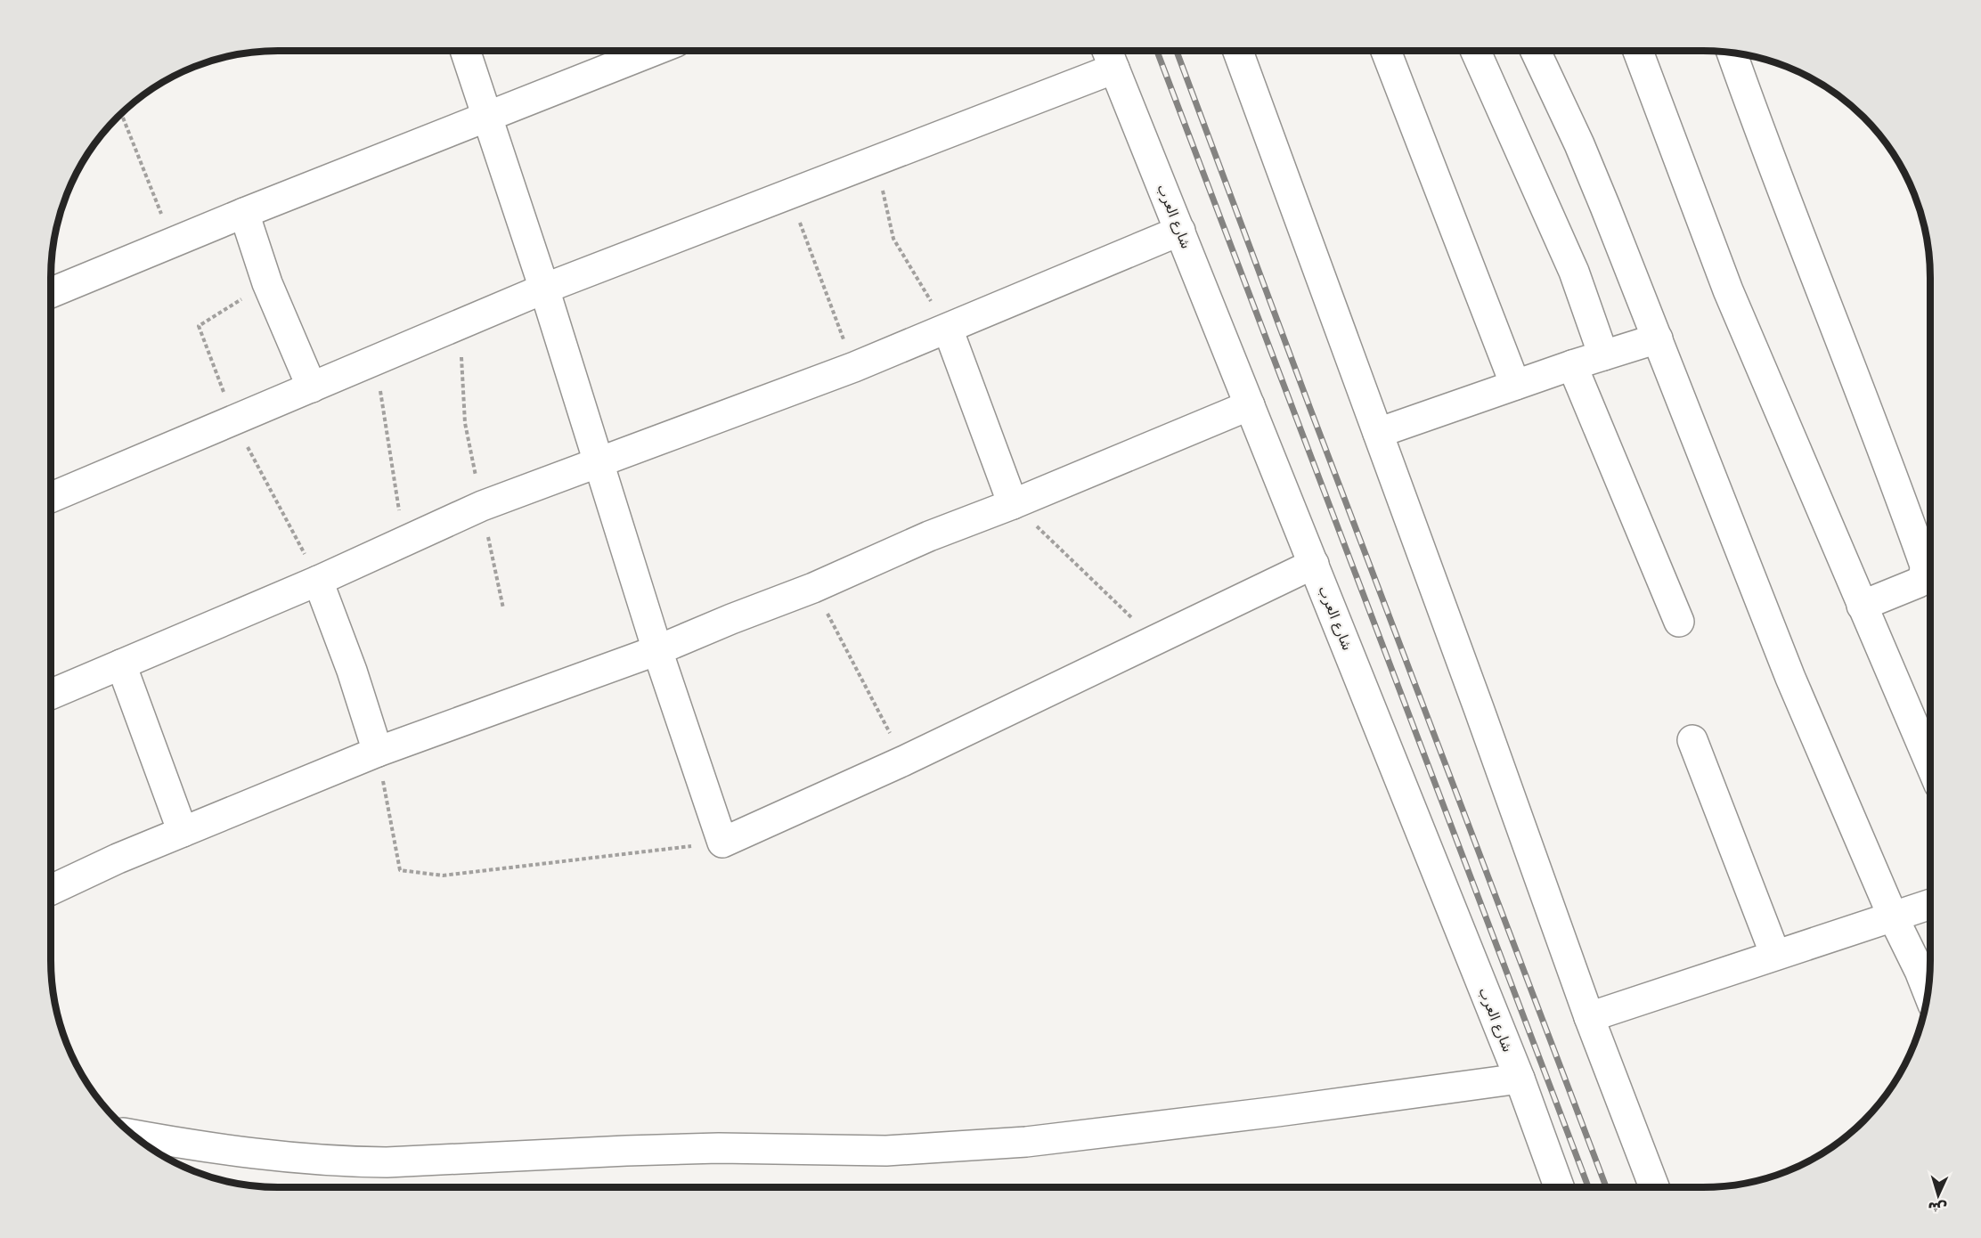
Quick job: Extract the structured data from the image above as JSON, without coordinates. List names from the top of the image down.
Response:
{
  "streets": {
    "street": ["شارع العرب"]
  },
  "north": "bottom"
}
